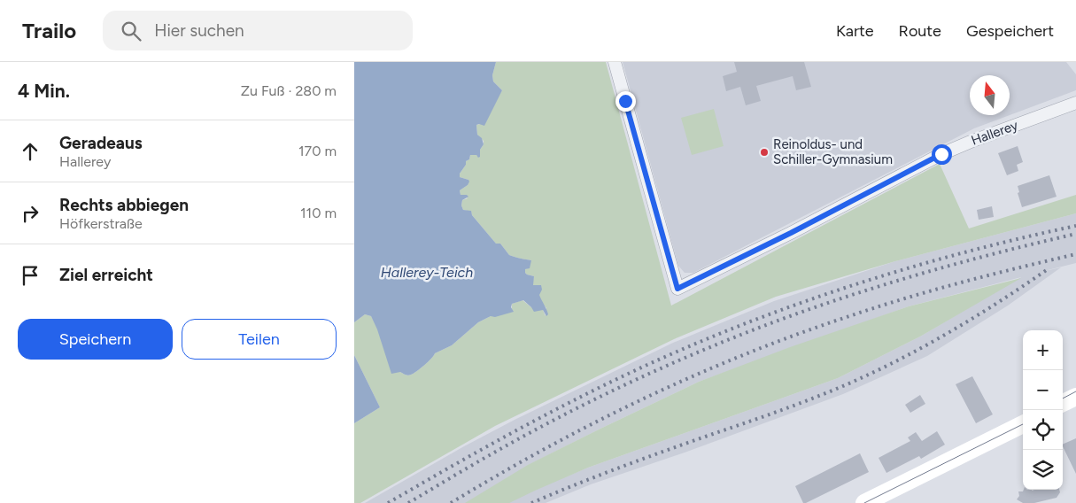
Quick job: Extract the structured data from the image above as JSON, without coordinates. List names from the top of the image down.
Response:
{
  "streets": {
    "street": ["Hallerey"]
  },
  "water": ["Hallerey-Teich"],
  "places": ["Reinoldus- und Schiller-Gymnasium"],
  "north": "top",
  "page": {
    "header": "Trailo",
    "search": "Hier suchen",
    "nav": ["Karte", "Route", "Gespeichert"],
    "heading": ["4 Min.", "Zu Fuß · 280 m"],
    "list": [
      ["Geradeaus", "Hallerey", "170 m"],
      ["Rechts abbiegen", "Höfkerstraße", "110 m"],
      "Ziel erreicht"
    ],
    "buttons": ["Speichern", "Teilen"],
    "map_buttons": ["+", "−"]
  }
}
